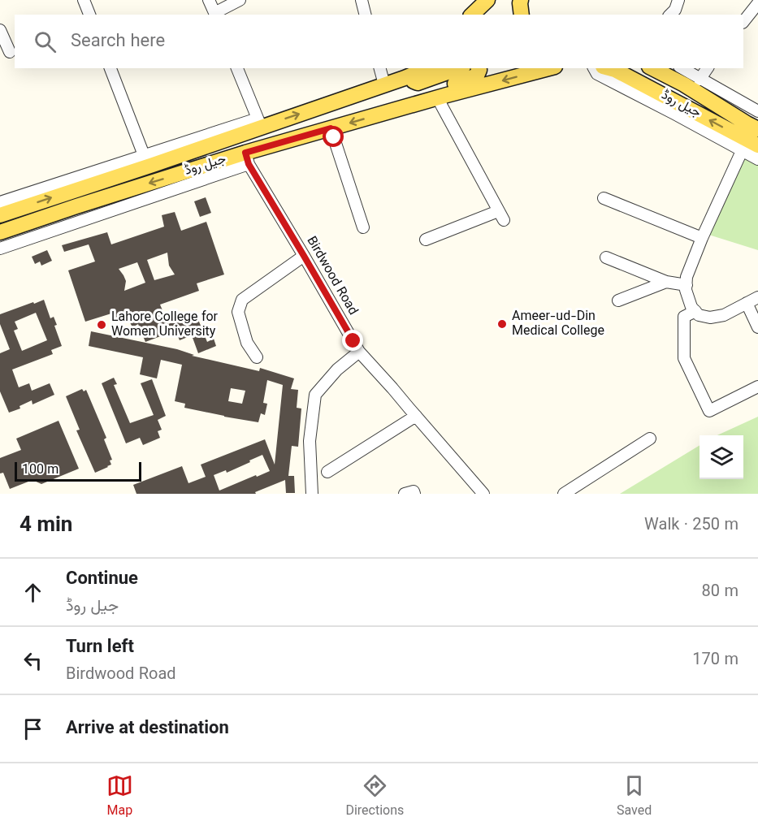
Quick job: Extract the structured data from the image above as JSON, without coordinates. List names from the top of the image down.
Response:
{
  "streets": {
    "main road": ["جیل روڈ"],
    "street": ["Birdwood Road"]
  },
  "crossings": [
    ["جیل روڈ", "Birdwood Road"]
  ],
  "places": ["Ameer-ud-Din Medical College", "Lahore College for Women University"],
  "scale_bar": "100 m",
  "page": {
    "search": "Search here",
    "scale": "100 m",
    "heading": ["4 min", "Walk · 250 m"],
    "list": [
      ["Continue", "جیل روڈ", "80 m"],
      ["Turn left", "Birdwood Road", "170 m"],
      "Arrive at destination"
    ],
    "nav": ["Map", "Directions", "Saved"]
  }
}
